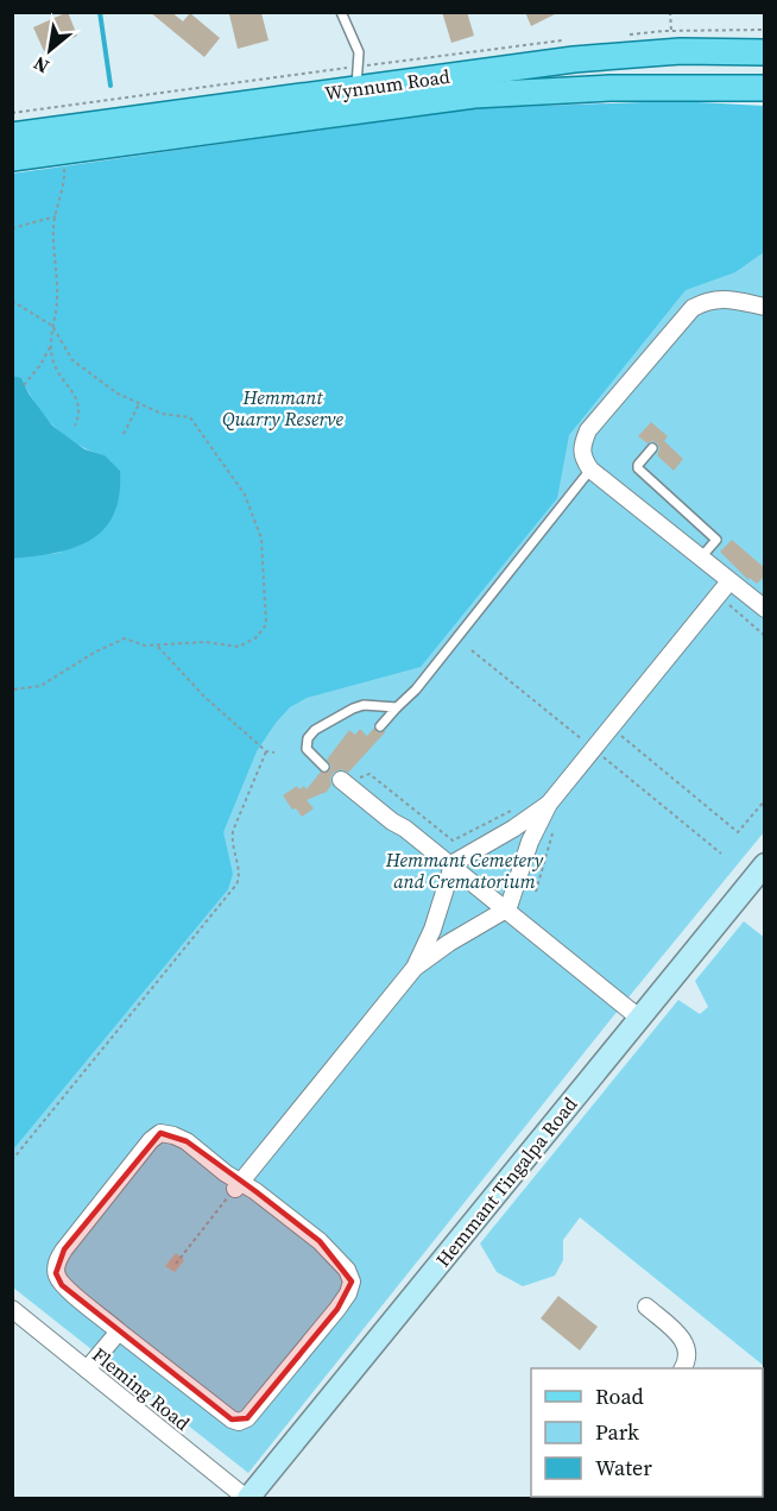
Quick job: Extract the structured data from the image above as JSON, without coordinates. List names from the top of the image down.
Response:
{
  "streets": {
    "main road": ["Wynnum Road"],
    "street": ["Hemmant Tingalpa Road", "Fleming Road"]
  },
  "crossings": [
    ["Hemmant Tingalpa Road", "Fleming Road"]
  ],
  "parks": ["Hemmant Quarry Reserve", "Hemmant Cemetery and Crematorium"],
  "legend": ["Road", "Park", "Water"],
  "north": "bottom left"
}
